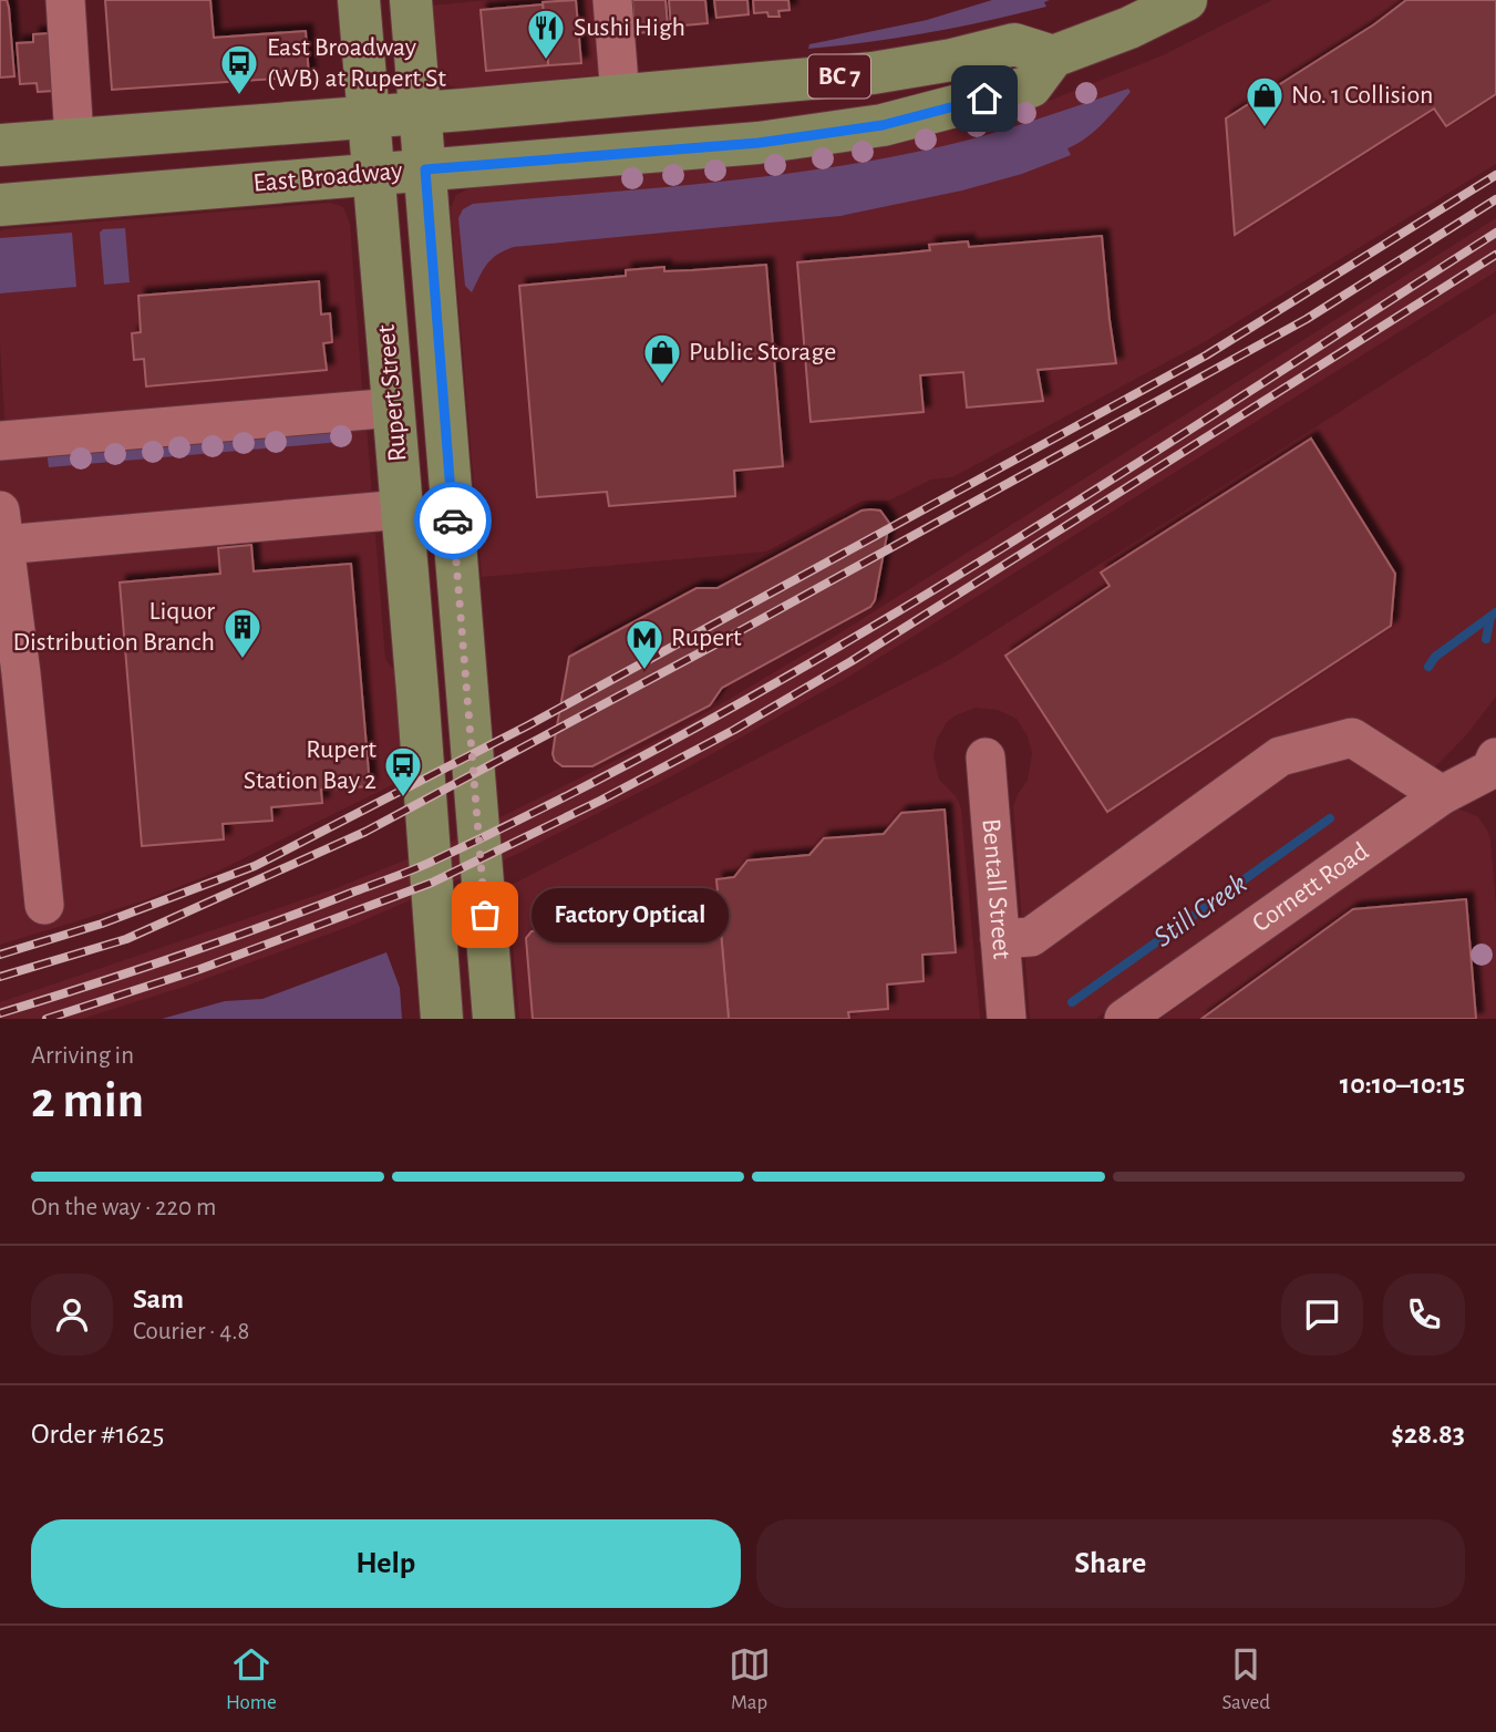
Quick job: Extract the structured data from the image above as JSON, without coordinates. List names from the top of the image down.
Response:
{
  "streets": {
    "main road": ["BC 7", "East Broadway", "Rupert Street"],
    "street": ["Cornett Road", "Bentall Street"]
  },
  "crossings": [
    ["East Broadway", "Rupert Street"]
  ],
  "water": ["Still Creek"],
  "places": {
    "restaurant": ["Sushi High"],
    "bus stop": ["East Broadway (WB) at Rupert St", "Rupert Station Bay 2"],
    "shop": ["No. 1 Collision", "Public Storage"],
    "building": ["Liquor Distribution Branch"],
    "metro station": ["Rupert"],
    "other": ["Factory Optical"]
  },
  "page": {
    "bubble": "Factory Optical",
    "heading": ["2 min", "Arriving in", "10:10–10:15"],
    "panel": [
      "Sam",
      "Courier · 4.8",
      "Order #1625",
      "$28.83"
    ],
    "bar": "On the way · 220 m",
    "buttons": ["Help", "Share"],
    "tabs": ["Home", "Map", "Saved"]
  }
}
